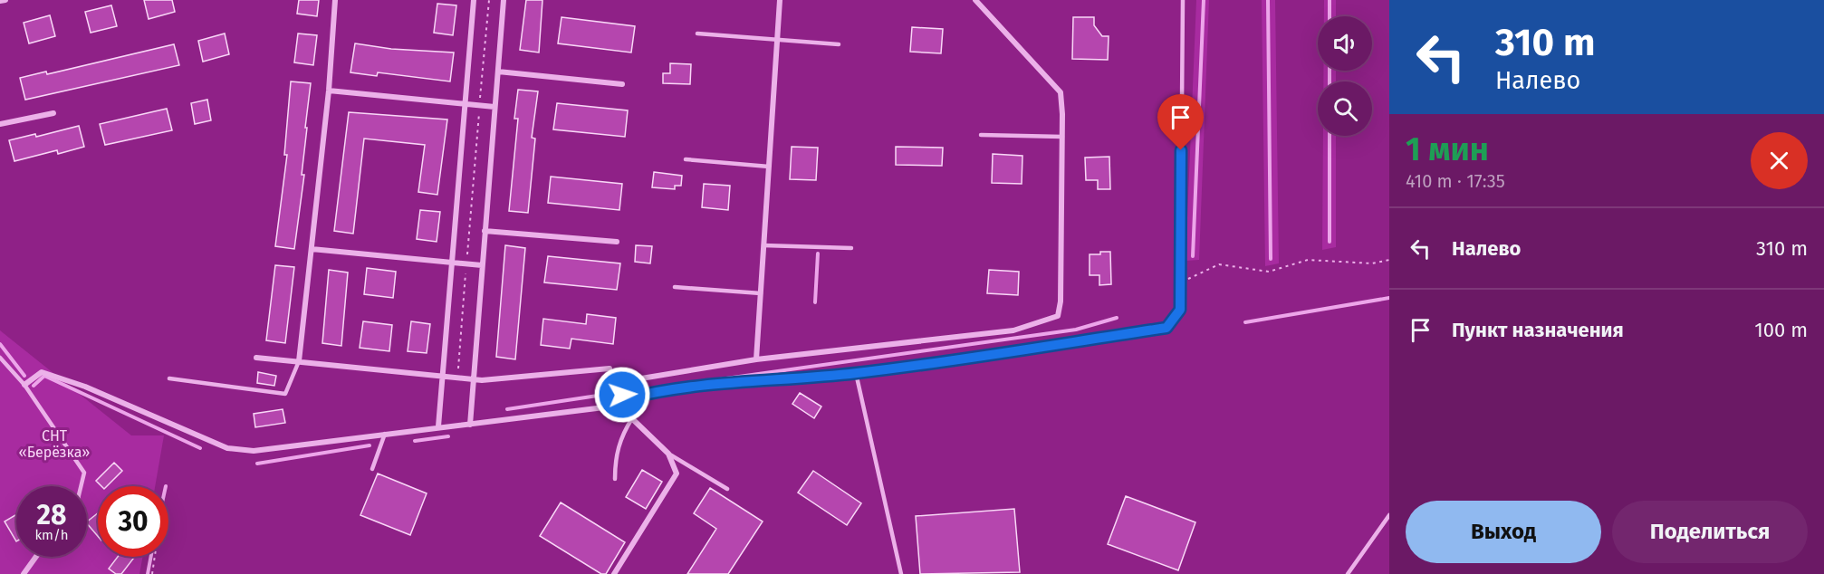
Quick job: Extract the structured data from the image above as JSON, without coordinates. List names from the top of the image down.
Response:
{
  "parks": ["СНТ «Берёзка»"],
  "page": {
    "turn": ["310 m", "Налево"],
    "heading": ["1 мин", "410 m · 17:35"],
    "list": [
      {
        "name": "Налево",
        "value": "310 m"
      },
      {
        "name": "Пункт назначения",
        "value": "100 m"
      }
    ],
    "speed": "28 km/h",
    "limit": "30",
    "buttons": ["Выход", "Поделиться"]
  }
}
